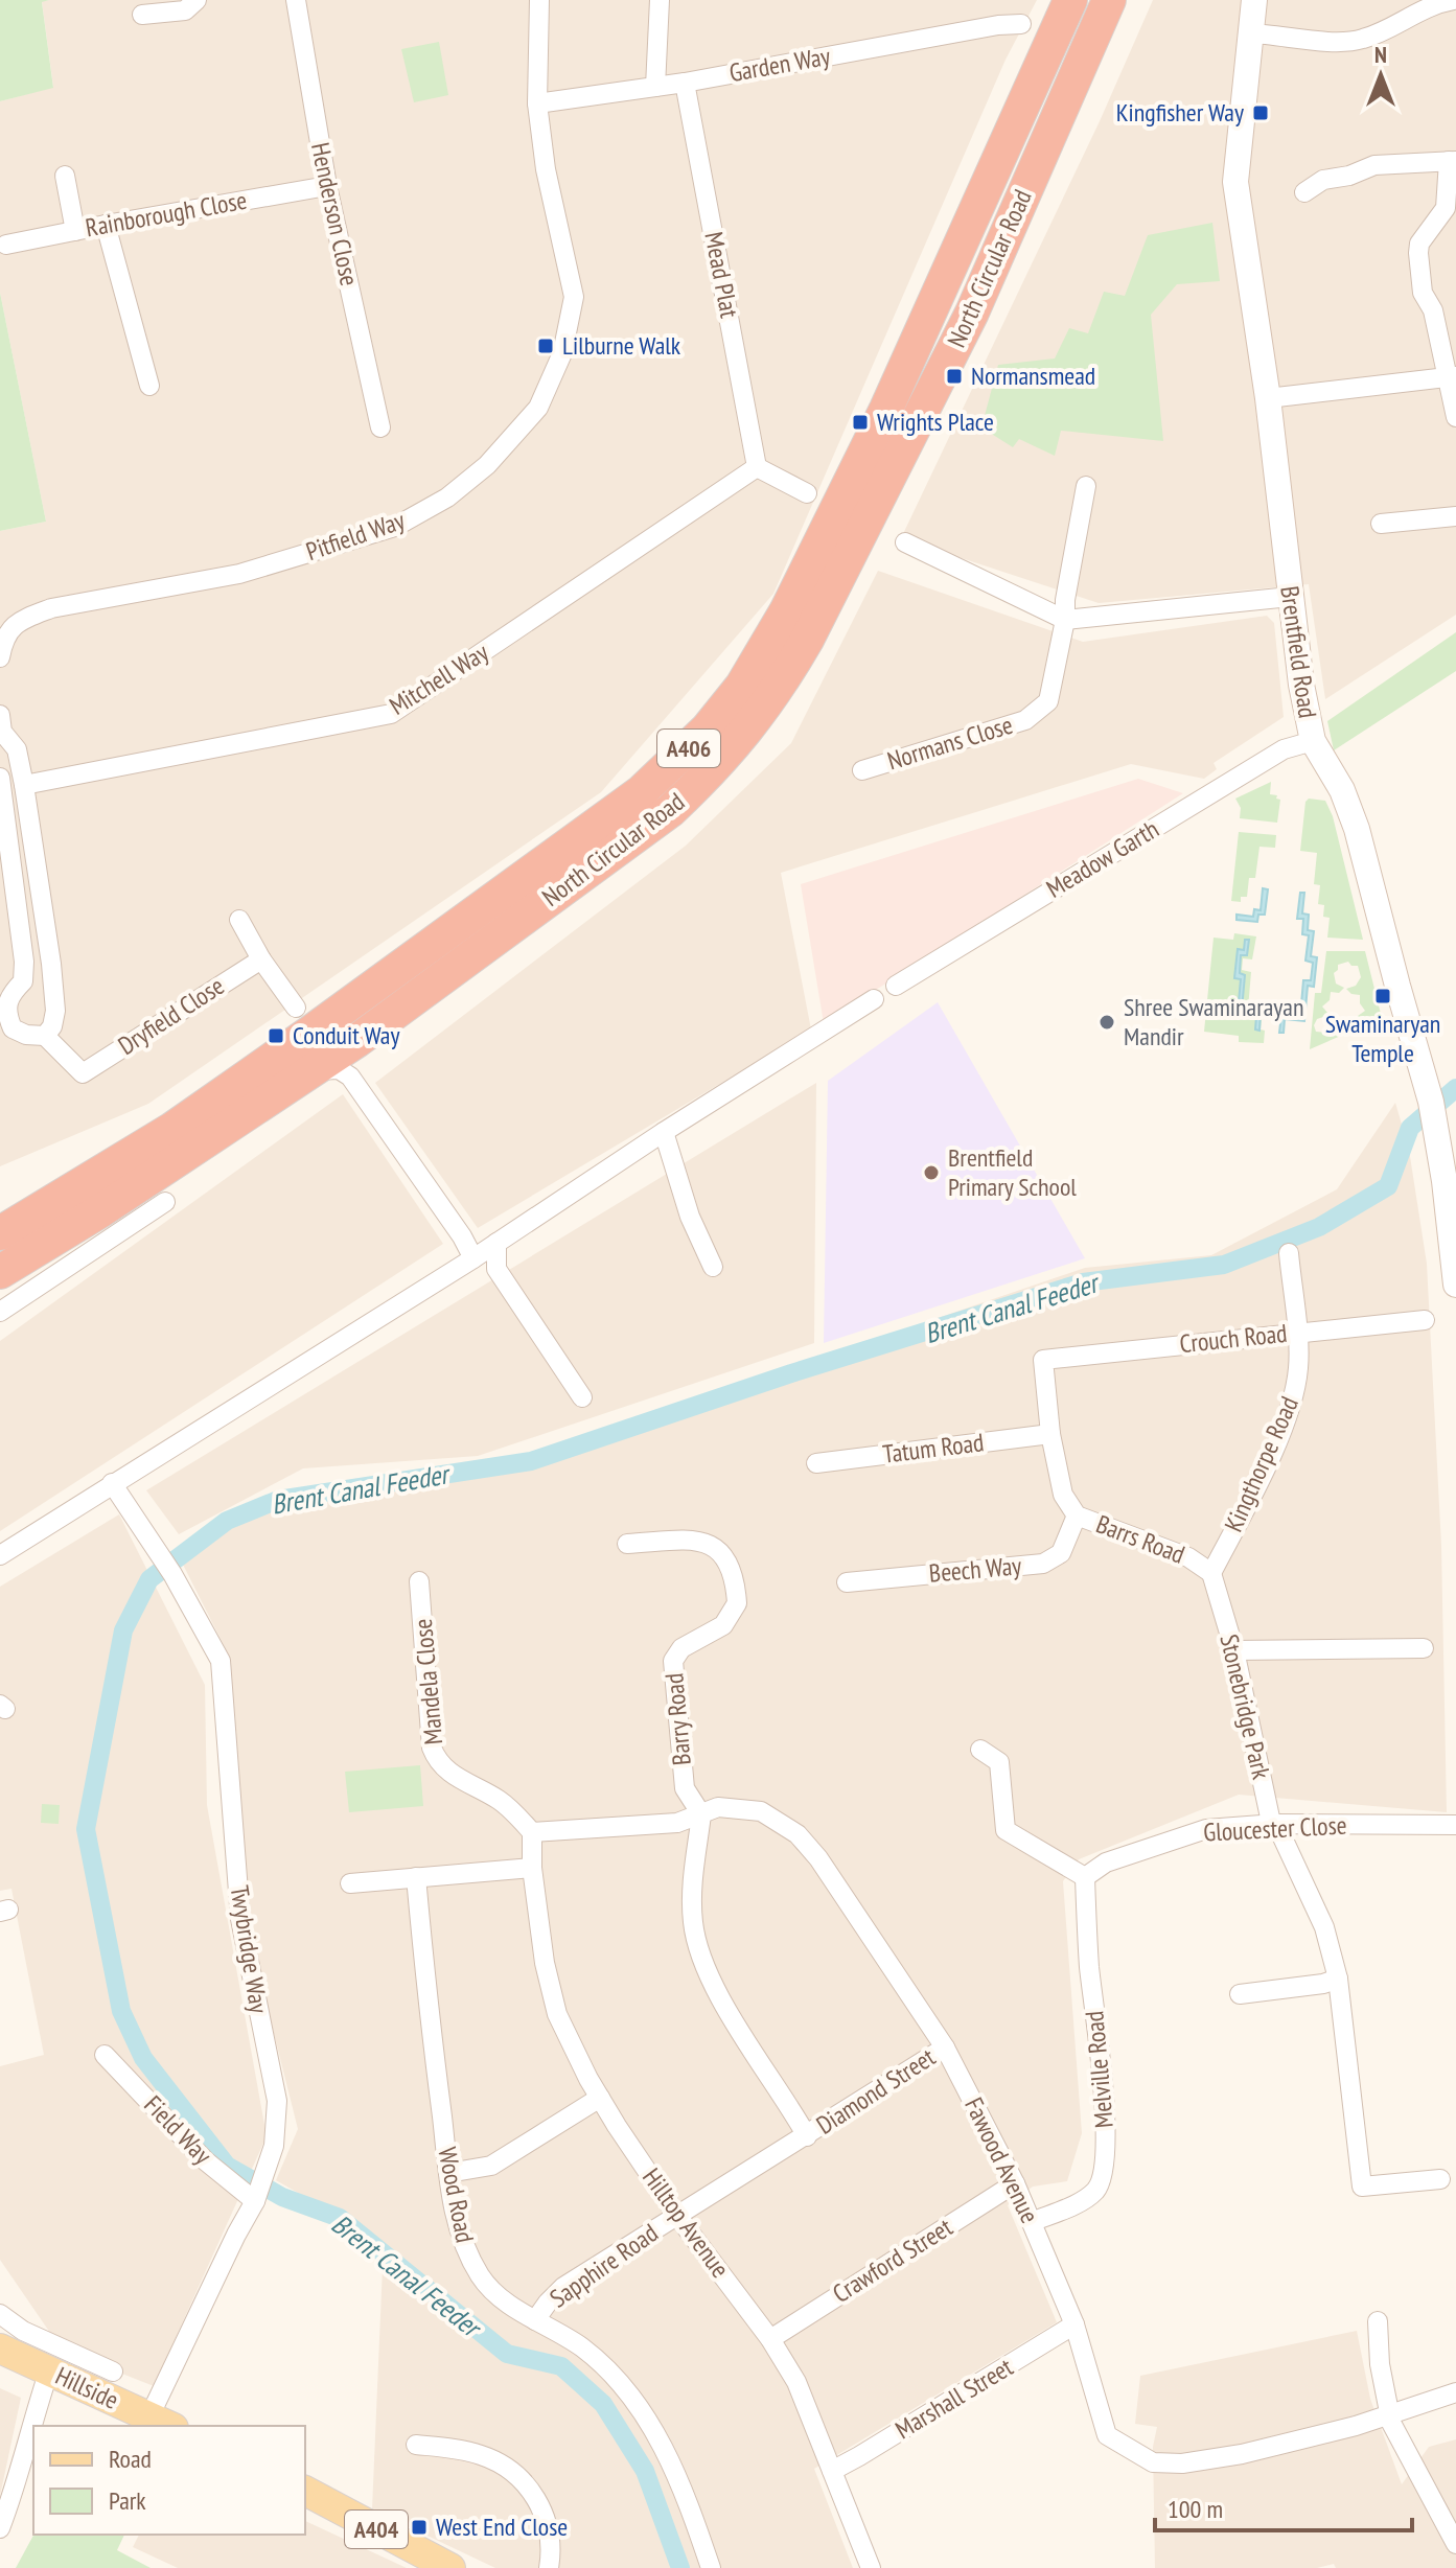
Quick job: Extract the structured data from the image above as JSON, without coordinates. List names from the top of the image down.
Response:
{
  "streets": {
    "highway": ["North Circular Road", "A406"],
    "main road": ["Hillside", "A404"],
    "street": [
      "Garden Way",
      "Rainborough Close",
      "Henderson Close",
      "Mead Plat",
      "Pitfield Way",
      "Brentfield Road",
      "Mitchell Way",
      "Normans Close",
      "Meadow Garth",
      "Dryfield Close",
      "Crouch Road",
      "Tatum Road",
      "Kingthorpe Road",
      "Barrs Road",
      "Beech Way",
      "Mandela Close",
      "Stonebridge Park",
      "Barry Road",
      "Gloucester Close",
      "Twybridge Way",
      "Melville Road",
      "Diamond Street",
      "Field Way",
      "Fawood Avenue",
      "Wood Road",
      "Hilltop Avenue",
      "Crawford Street",
      "Sapphire Road",
      "Marshall Street"
    ]
  },
  "crossings": [
    ["Garden Way", "Mead Plat"],
    ["Garden Way", "Pitfield Way"],
    ["Rainborough Close", "Henderson Close"],
    ["Mead Plat", "Mitchell Way"],
    ["Brentfield Road", "Meadow Garth"],
    ["Crouch Road", "Kingthorpe Road"],
    ["Crouch Road", "Barrs Road"],
    ["Tatum Road", "Barrs Road"],
    ["Kingthorpe Road", "Barrs Road"],
    ["Kingthorpe Road", "Stonebridge Park"],
    ["Barrs Road", "Beech Way"],
    ["Barrs Road", "Stonebridge Park"],
    ["Mandela Close", "Fawood Avenue"],
    ["Mandela Close", "Hilltop Avenue"],
    ["Stonebridge Park", "Gloucester Close"],
    ["Barry Road", "Diamond Street"],
    ["Barry Road", "Fawood Avenue"],
    ["Gloucester Close", "Melville Road"],
    ["Twybridge Way", "Field Way"],
    ["Twybridge Way", "Hillside"],
    ["Melville Road", "Fawood Avenue"],
    ["Diamond Street", "Fawood Avenue"],
    ["Diamond Street", "Hilltop Avenue"],
    ["Diamond Street", "Sapphire Road"],
    ["Fawood Avenue", "Hilltop Avenue"],
    ["Fawood Avenue", "Crawford Street"],
    ["Fawood Avenue", "Marshall Street"],
    ["Wood Road", "Sapphire Road"],
    ["Hilltop Avenue", "Crawford Street"],
    ["Hilltop Avenue", "Sapphire Road"],
    ["Hilltop Avenue", "Marshall Street"]
  ],
  "water": ["Brent Canal Feeder"],
  "places": {
    "transit": [
      "Kingfisher Way",
      "Lilburne Walk",
      "Normansmead",
      "Wrights Place",
      "Swaminaryan Temple",
      "Conduit Way",
      "West End Close"
    ],
    "other": ["Shree Swaminarayan Mandir", "Brentfield Primary School"]
  },
  "legend": ["Road", "Park"],
  "scale_bar": "100 m",
  "north": "top"
}
